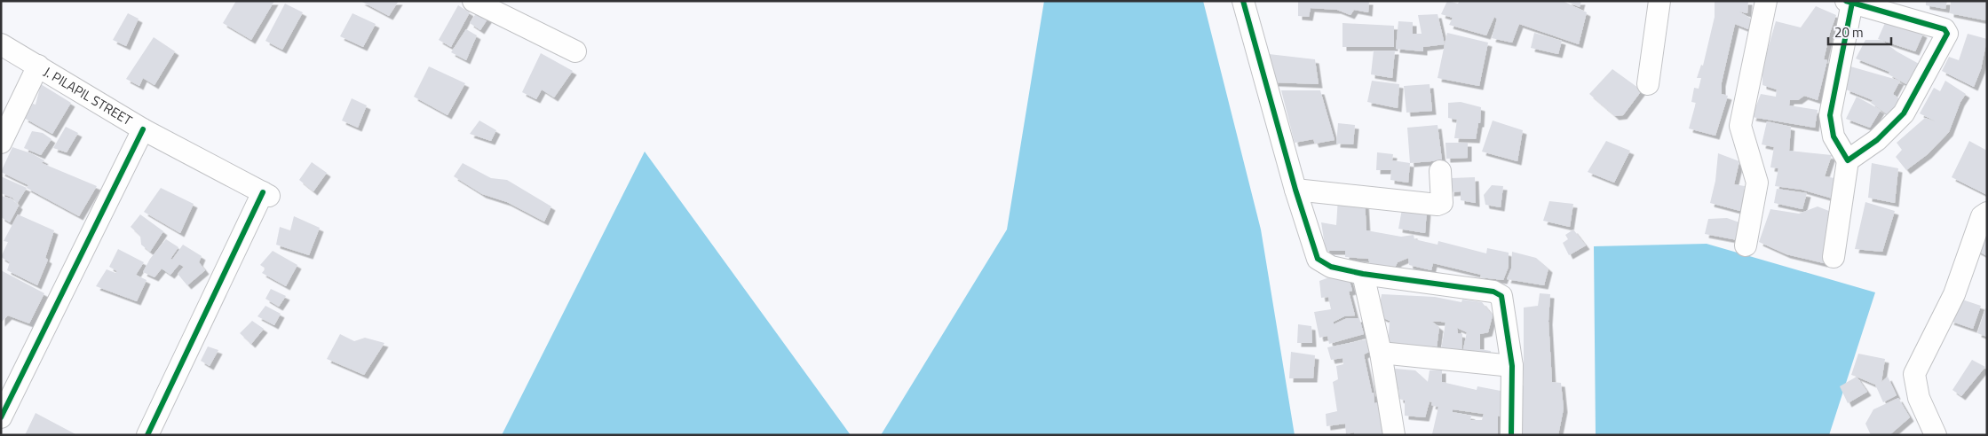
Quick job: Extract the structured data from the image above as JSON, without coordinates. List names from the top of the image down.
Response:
{
  "streets": {
    "street": ["J. PILAPIL STREET"]
  },
  "scale_bar": "20 m"
}
